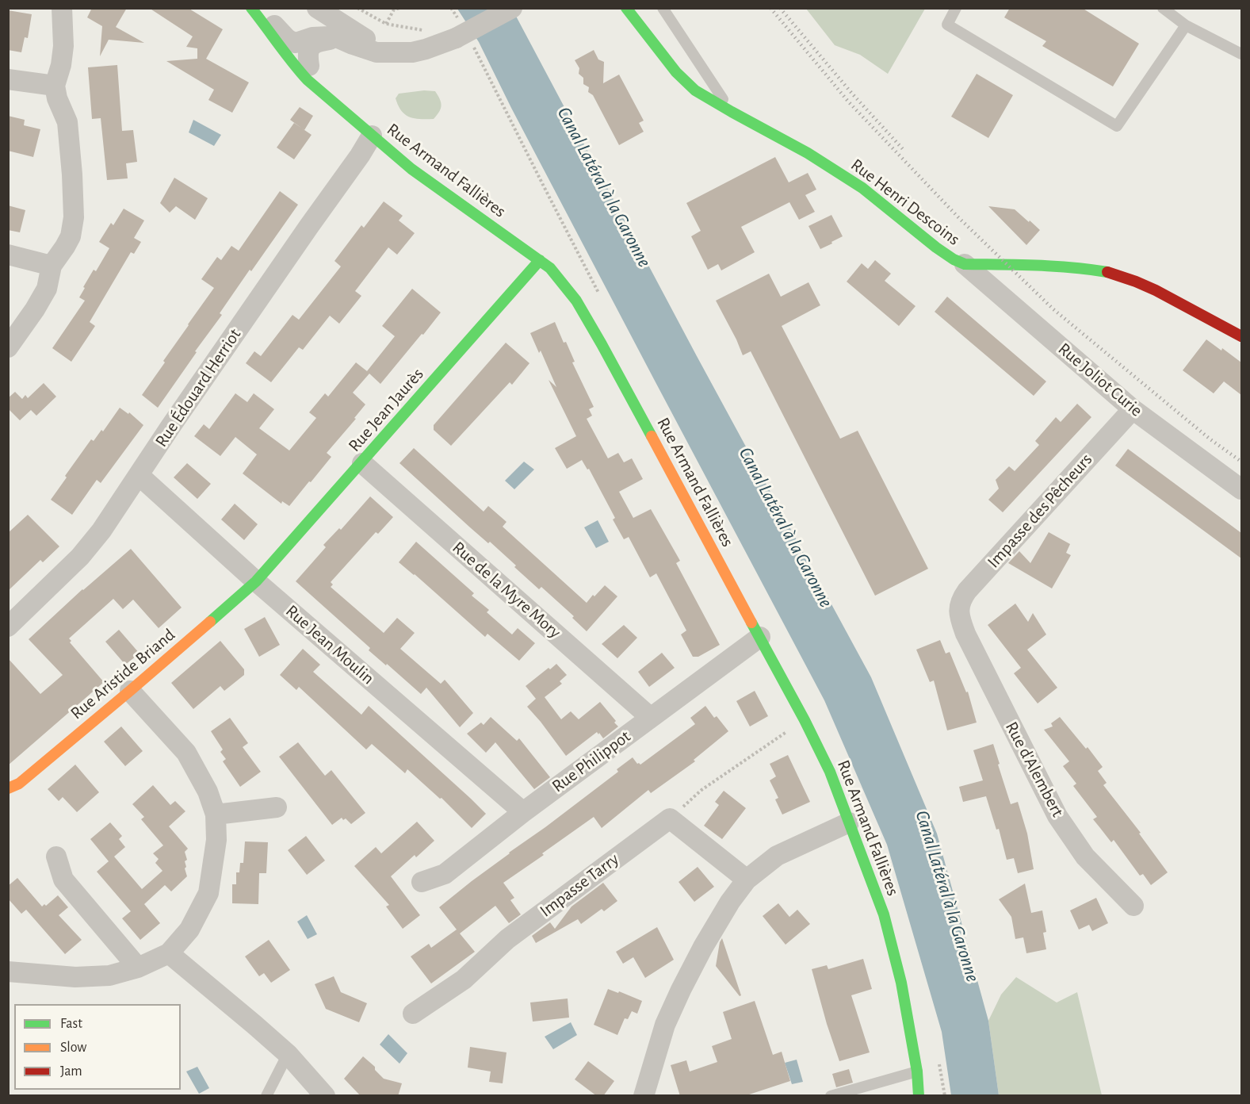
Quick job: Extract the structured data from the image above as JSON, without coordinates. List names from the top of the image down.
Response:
{
  "streets": {
    "street": [
      "Rue Armand Fallières",
      "Rue Henri Descoins",
      "Rue Joliot Curie",
      "Rue Édouard Herriot",
      "Rue Jean Jaurès",
      "Impasse des Pêcheurs",
      "Rue de la Myre Mory",
      "Rue Jean Moulin",
      "Rue Aristide Briand",
      "Rue Philippot",
      "Rue d'Alembert",
      "Impasse Tarry"
    ]
  },
  "crossings": [
    ["Rue Armand Fallières", "Rue Édouard Herriot"],
    ["Rue Armand Fallières", "Rue Jean Jaurès"],
    ["Rue Armand Fallières", "Rue Philippot"],
    ["Rue Henri Descoins", "Rue Joliot Curie"],
    ["Rue Joliot Curie", "Impasse des Pêcheurs"],
    ["Rue Édouard Herriot", "Rue Jean Moulin"],
    ["Rue Jean Jaurès", "Rue de la Myre Mory"],
    ["Rue Jean Jaurès", "Rue Jean Moulin"],
    ["Rue Jean Jaurès", "Rue Aristide Briand"],
    ["Impasse des Pêcheurs", "Rue d'Alembert"],
    ["Rue de la Myre Mory", "Rue Philippot"],
    ["Rue Jean Moulin", "Rue Aristide Briand"],
    ["Rue Jean Moulin", "Rue Philippot"]
  ],
  "water": ["Canal Latéral à la Garonne"],
  "legend": ["Fast", "Slow", "Jam"]
}
